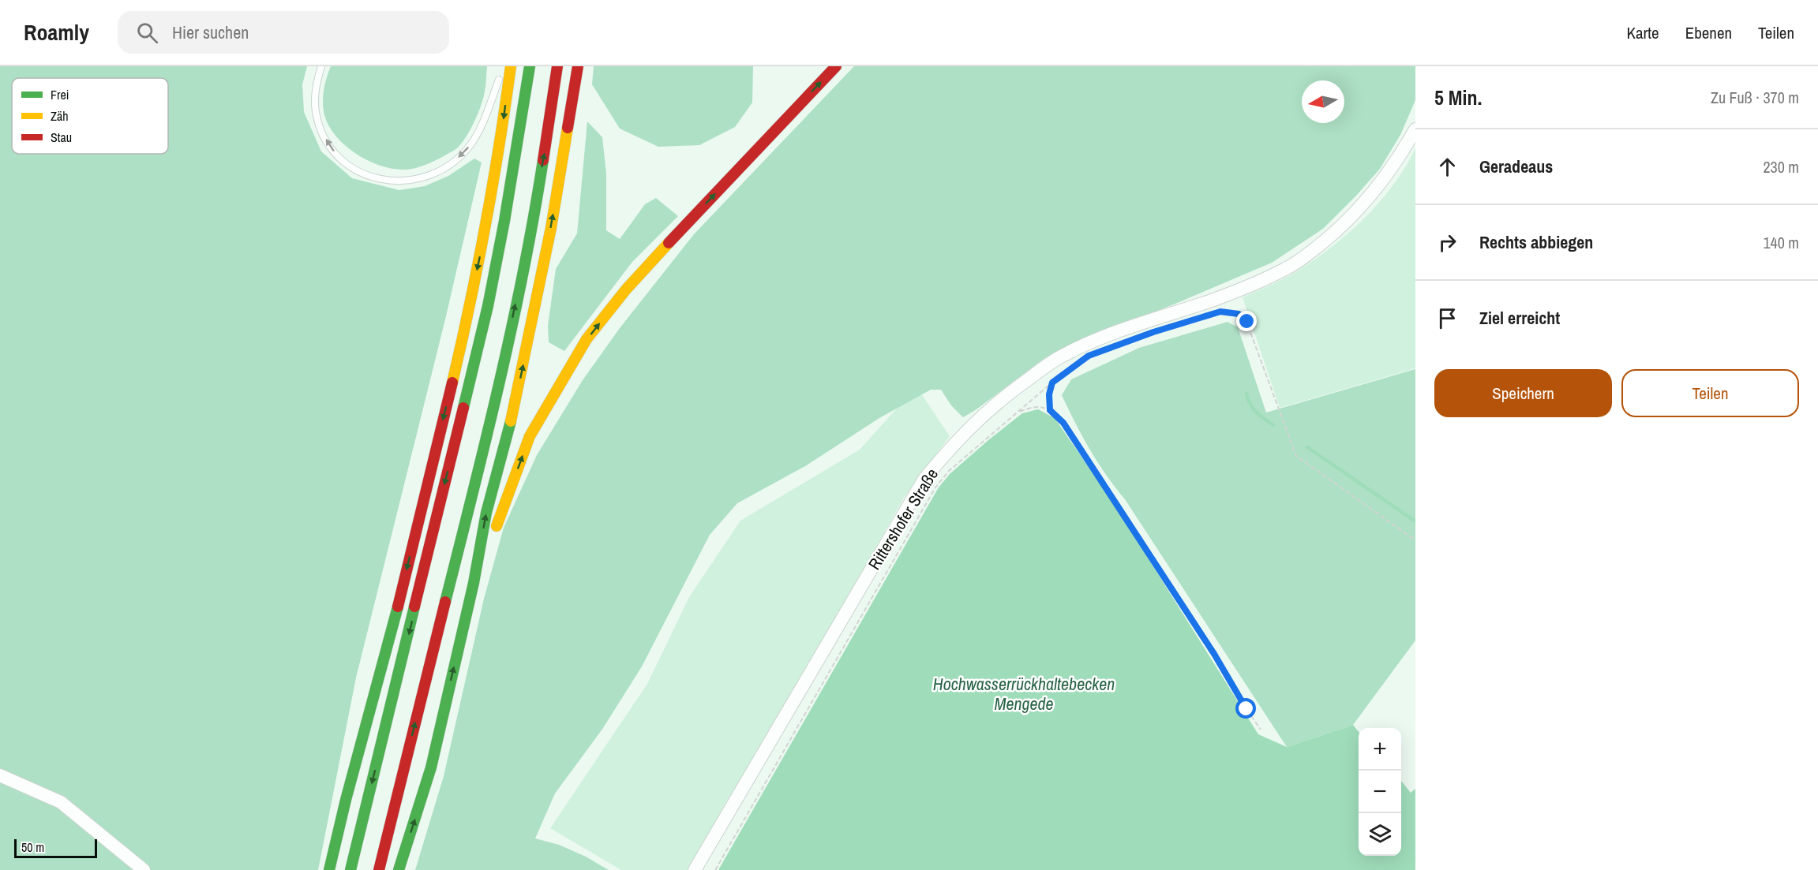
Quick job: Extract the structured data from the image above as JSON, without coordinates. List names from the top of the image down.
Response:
{
  "streets": {
    "street": ["Rittershofer Straße"]
  },
  "water": ["Hochwasserrückhaltebecken Mengede"],
  "legend": ["Frei", "Zäh", "Stau"],
  "scale_bar": "50 m",
  "north": "left",
  "page": {
    "header": "Roamly",
    "search": "Hier suchen",
    "nav": ["Karte", "Ebenen", "Teilen"],
    "heading": ["5 Min.", "Zu Fuß · 370 m"],
    "list": [
      ["Geradeaus", "230 m"],
      ["Rechts abbiegen", "140 m"],
      "Ziel erreicht"
    ],
    "buttons": ["Speichern", "Teilen"],
    "map_buttons": ["+", "−"],
    "scale": "50 m"
  }
}
